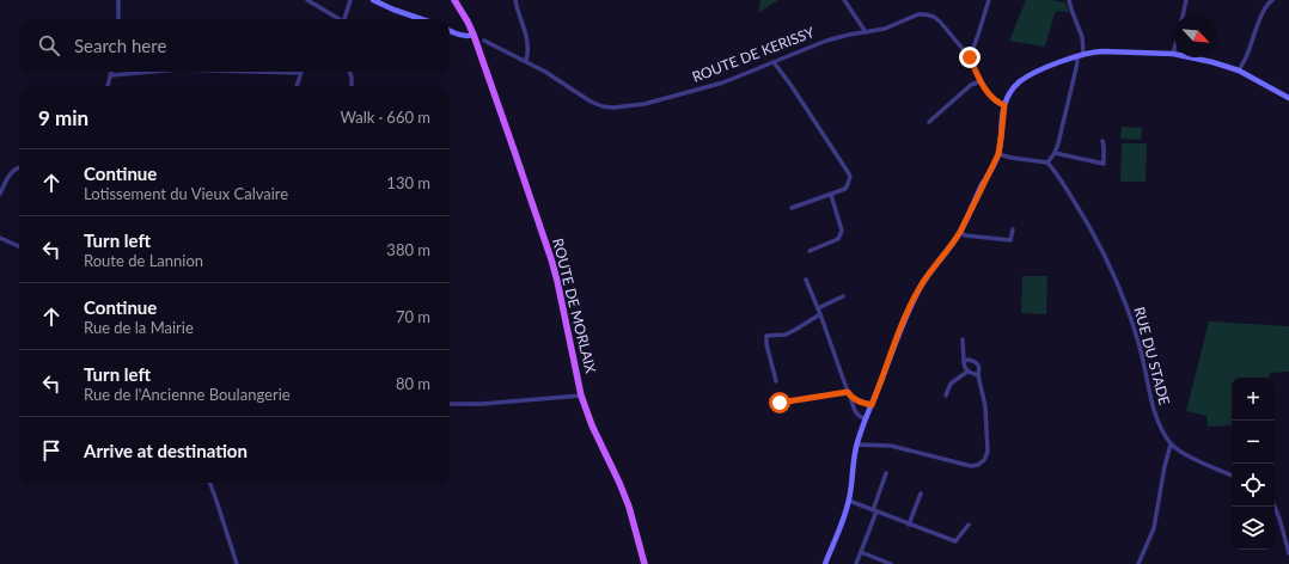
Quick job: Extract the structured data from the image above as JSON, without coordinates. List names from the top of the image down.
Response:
{
  "streets": {
    "main road": ["ROUTE DE MORLAIX"],
    "street": ["ROUTE DE KERISSY", "RUE DU STADE"]
  },
  "north": "bottom right",
  "page": {
    "search": "Search here",
    "heading": ["9 min", "Walk · 660 m"],
    "list": [
      ["Continue", "Lotissement du Vieux Calvaire", "130 m"],
      ["Turn left", "Route de Lannion", "380 m"],
      ["Continue", "Rue de la Mairie", "70 m"],
      ["Turn left", "Rue de l'Ancienne Boulangerie", "80 m"],
      "Arrive at destination"
    ],
    "map_buttons": ["+", "−"]
  }
}
